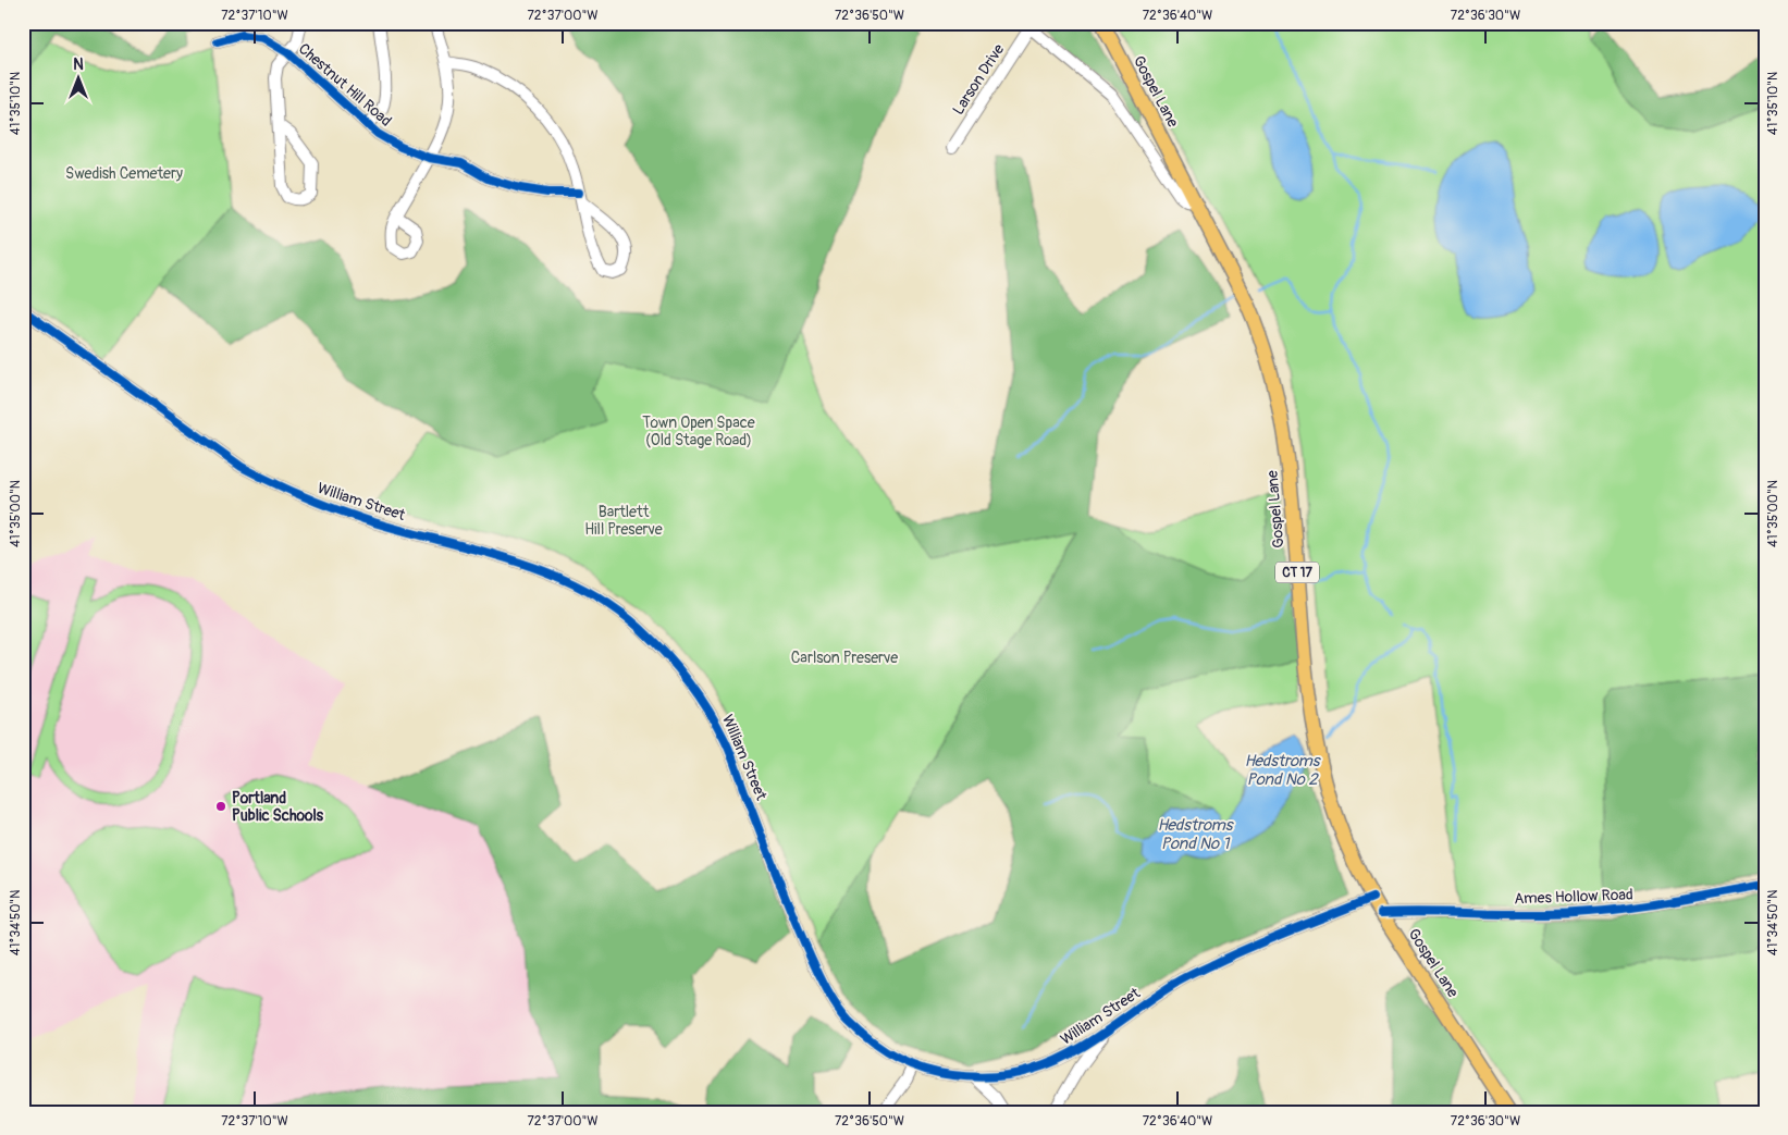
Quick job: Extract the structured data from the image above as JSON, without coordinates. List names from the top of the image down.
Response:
{
  "streets": {
    "main road": ["Gospel Lane", "CT 17"],
    "street": [
      "Larson Drive",
      "Chestnut Hill Road",
      "William Street",
      "Ames Hollow Road"
    ]
  },
  "crossings": [
    ["Gospel Lane", "William Street"],
    ["Gospel Lane", "Ames Hollow Road"]
  ],
  "water": ["Hedstroms Pond No 2", "Hedstroms Pond No 1"],
  "parks": [
    "Swedish Cemetery",
    "Town Open Space (Old Stage Road)",
    "Bartlett Hill Preserve",
    "Carlson Preserve"
  ],
  "places": ["Portland Public Schools"],
  "north": "top",
  "coordinates": [
    "72°37'10\"W",
    "72°37'00\"W",
    "72°36'50\"W",
    "72°36'40\"W",
    "72°36'30\"W",
    "41°35'10\"N",
    "41°35'00\"N",
    "41°34'50\"N"
  ]
}
